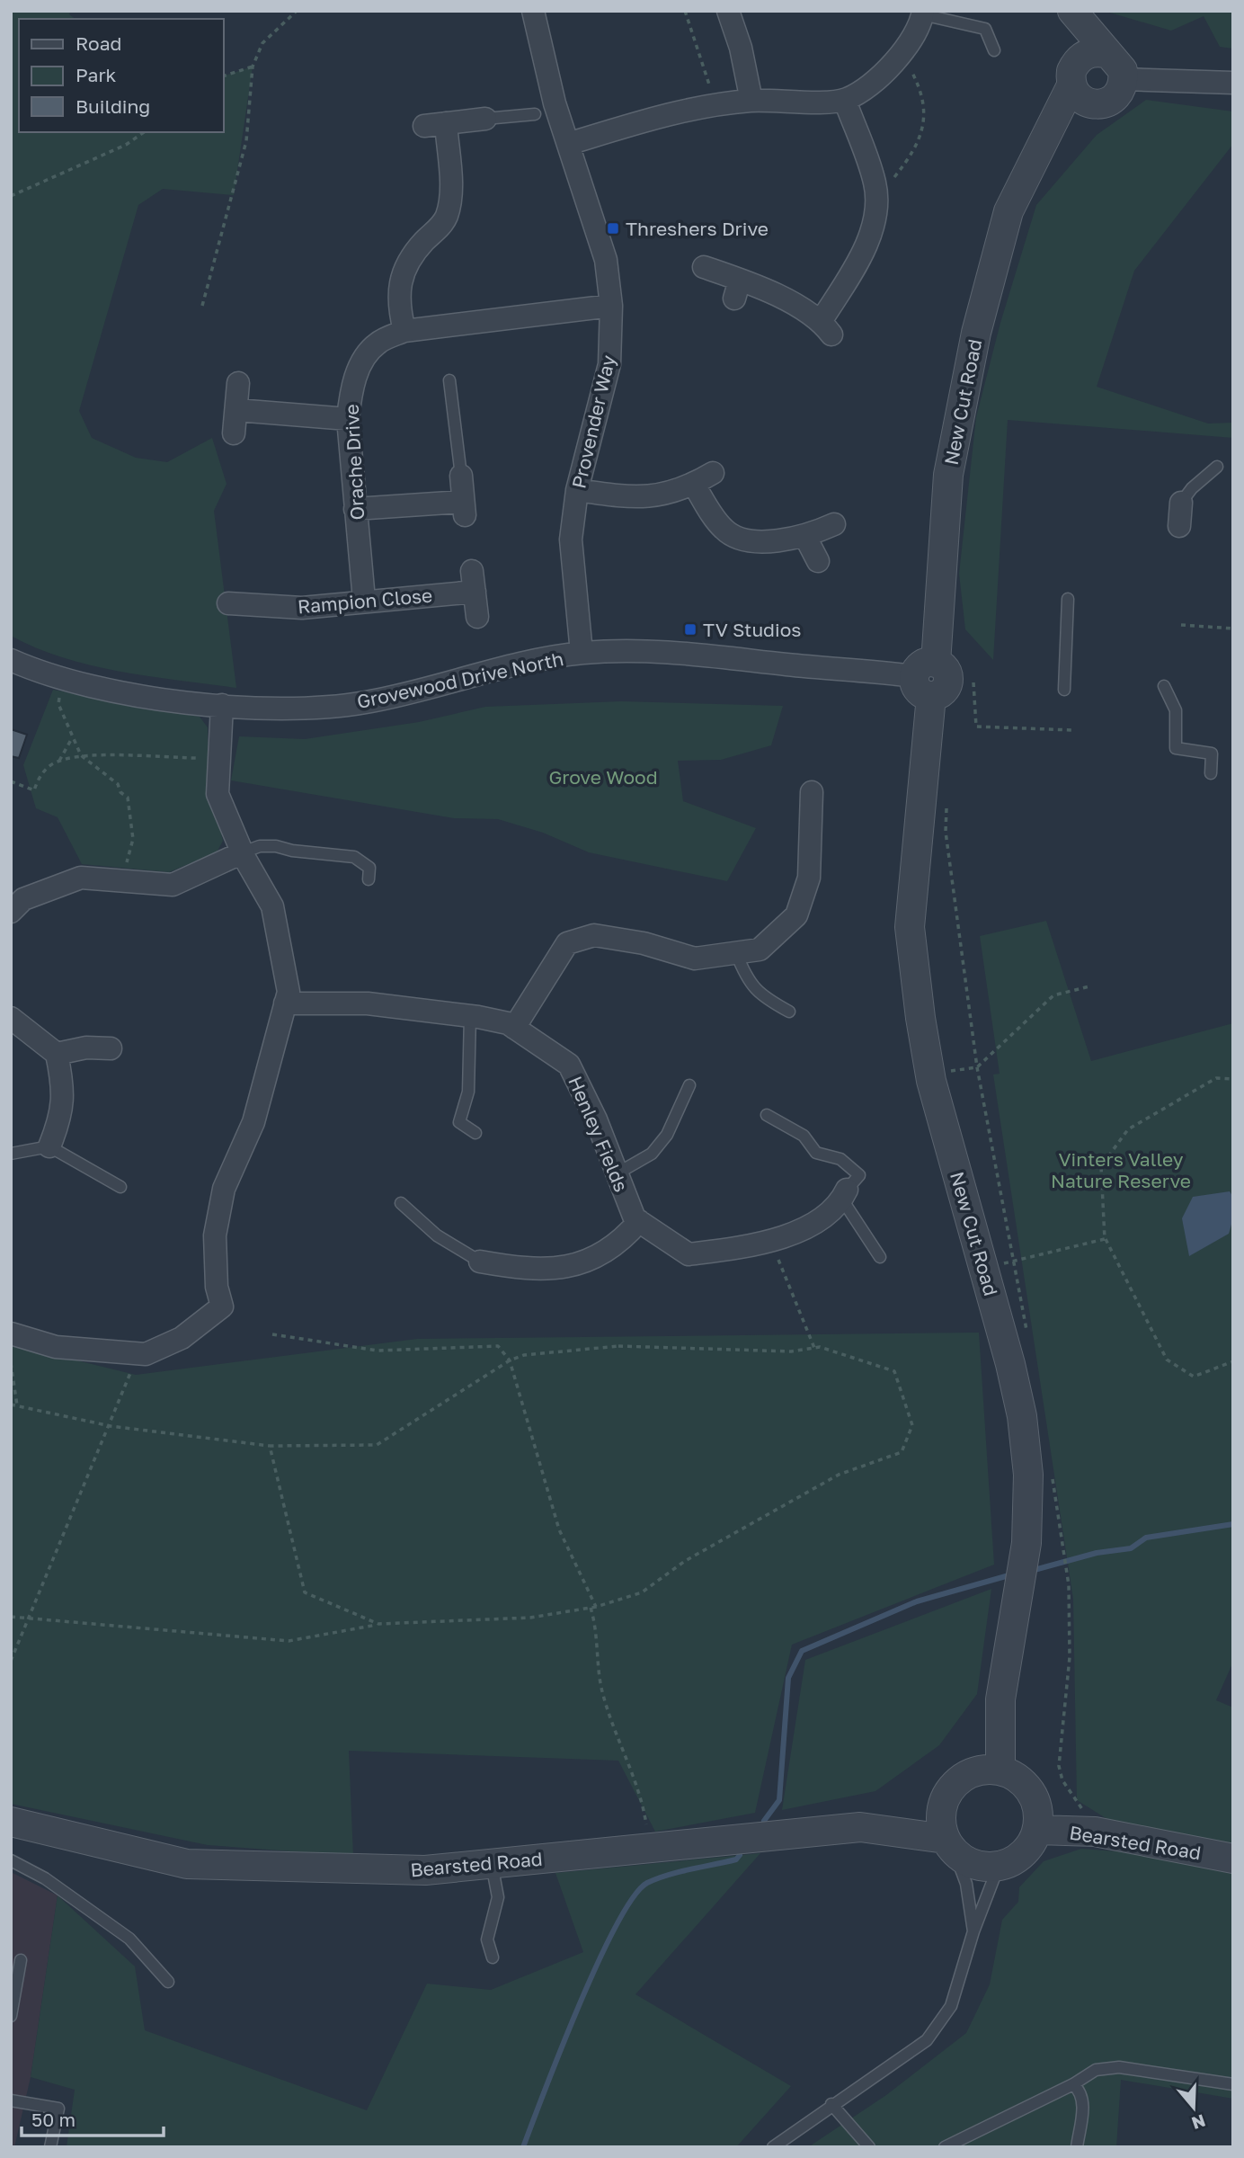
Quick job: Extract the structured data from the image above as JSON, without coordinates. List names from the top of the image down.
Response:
{
  "streets": {
    "street": [
      "New Cut Road",
      "Provender Way",
      "Orache Drive",
      "Rampion Close",
      "Grovewood Drive North",
      "Henley Fields",
      "Bearsted Road"
    ]
  },
  "crossings": [
    ["New Cut Road", "Grovewood Drive North"],
    ["New Cut Road", "Bearsted Road"],
    ["Provender Way", "Orache Drive"],
    ["Provender Way", "Grovewood Drive North"],
    ["Orache Drive", "Rampion Close"]
  ],
  "parks": ["Grove Wood", "Vinters Valley Nature Reserve"],
  "places": {
    "transit": ["Threshers Drive", "TV Studios"]
  },
  "legend": ["Road", "Park", "Building"],
  "scale_bar": "50 m",
  "north": "bottom"
}
